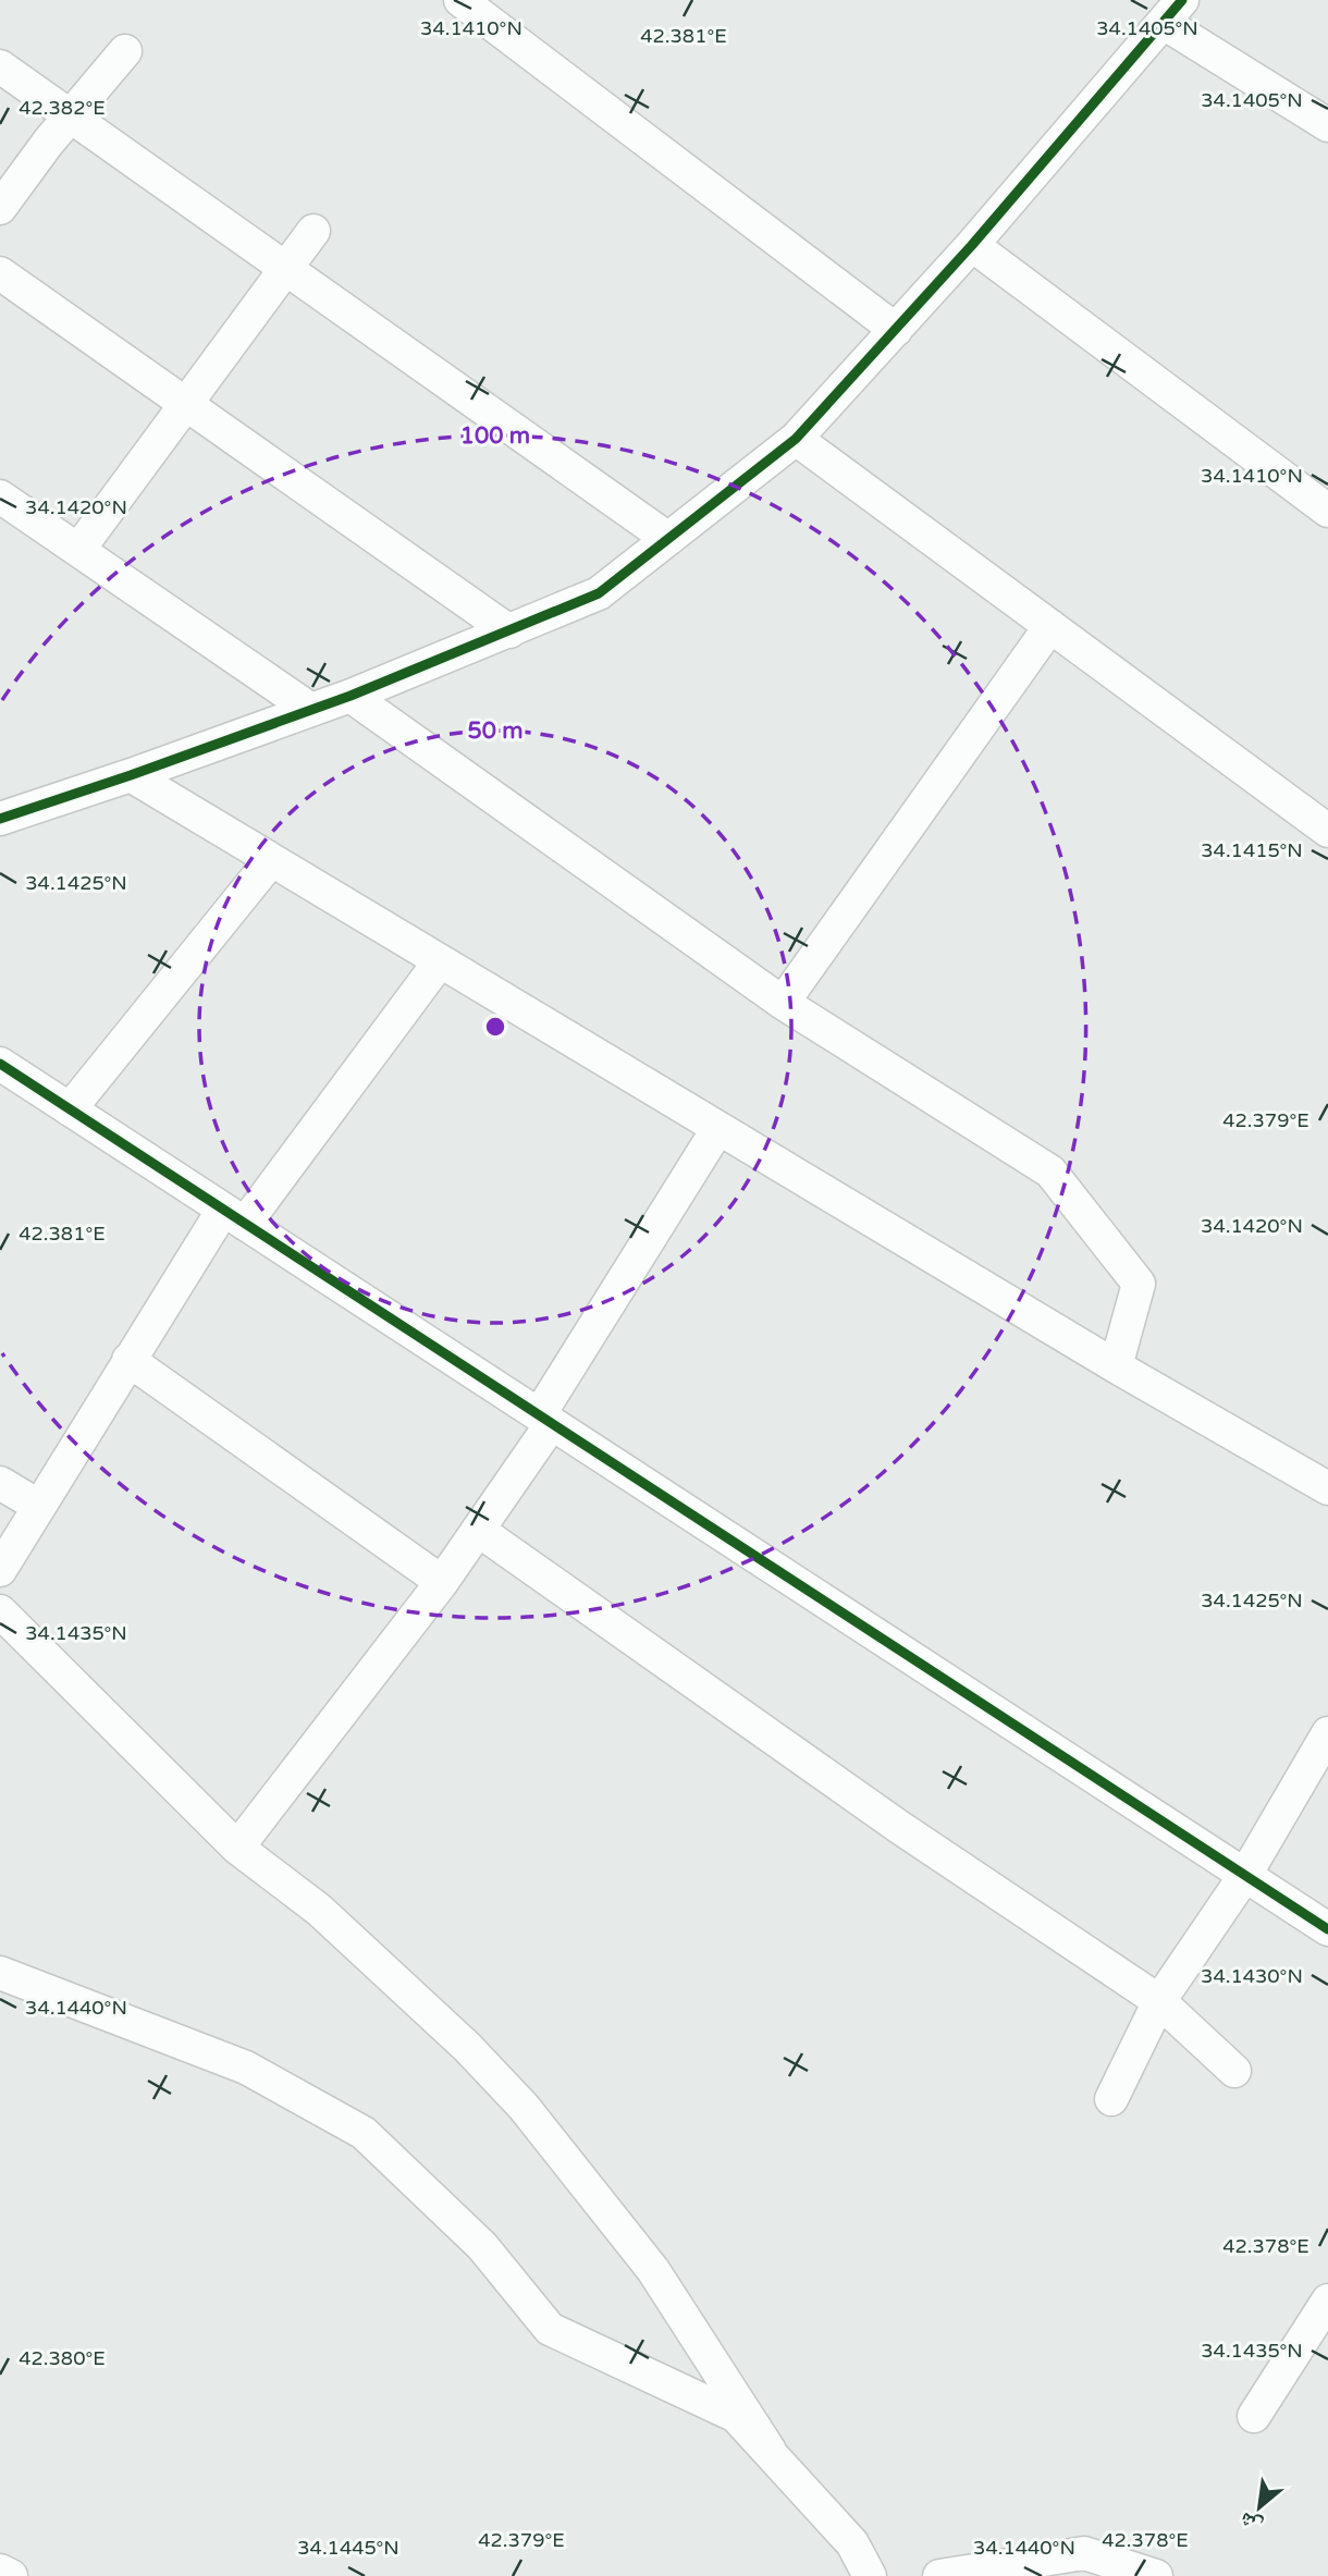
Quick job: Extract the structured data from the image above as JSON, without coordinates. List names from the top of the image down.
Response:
{
  "north": "bottom left",
  "coordinates": [
    "34.1410°N",
    "34.1405°N",
    "42.381°E",
    "42.382°E",
    "34.1420°N",
    "34.1415°N",
    "34.1425°N",
    "42.379°E",
    "34.1435°N",
    "34.1430°N",
    "34.1440°N",
    "42.378°E",
    "42.380°E",
    "34.1445°N"
  ],
  "rings": ["100 m", "50 m"]
}
